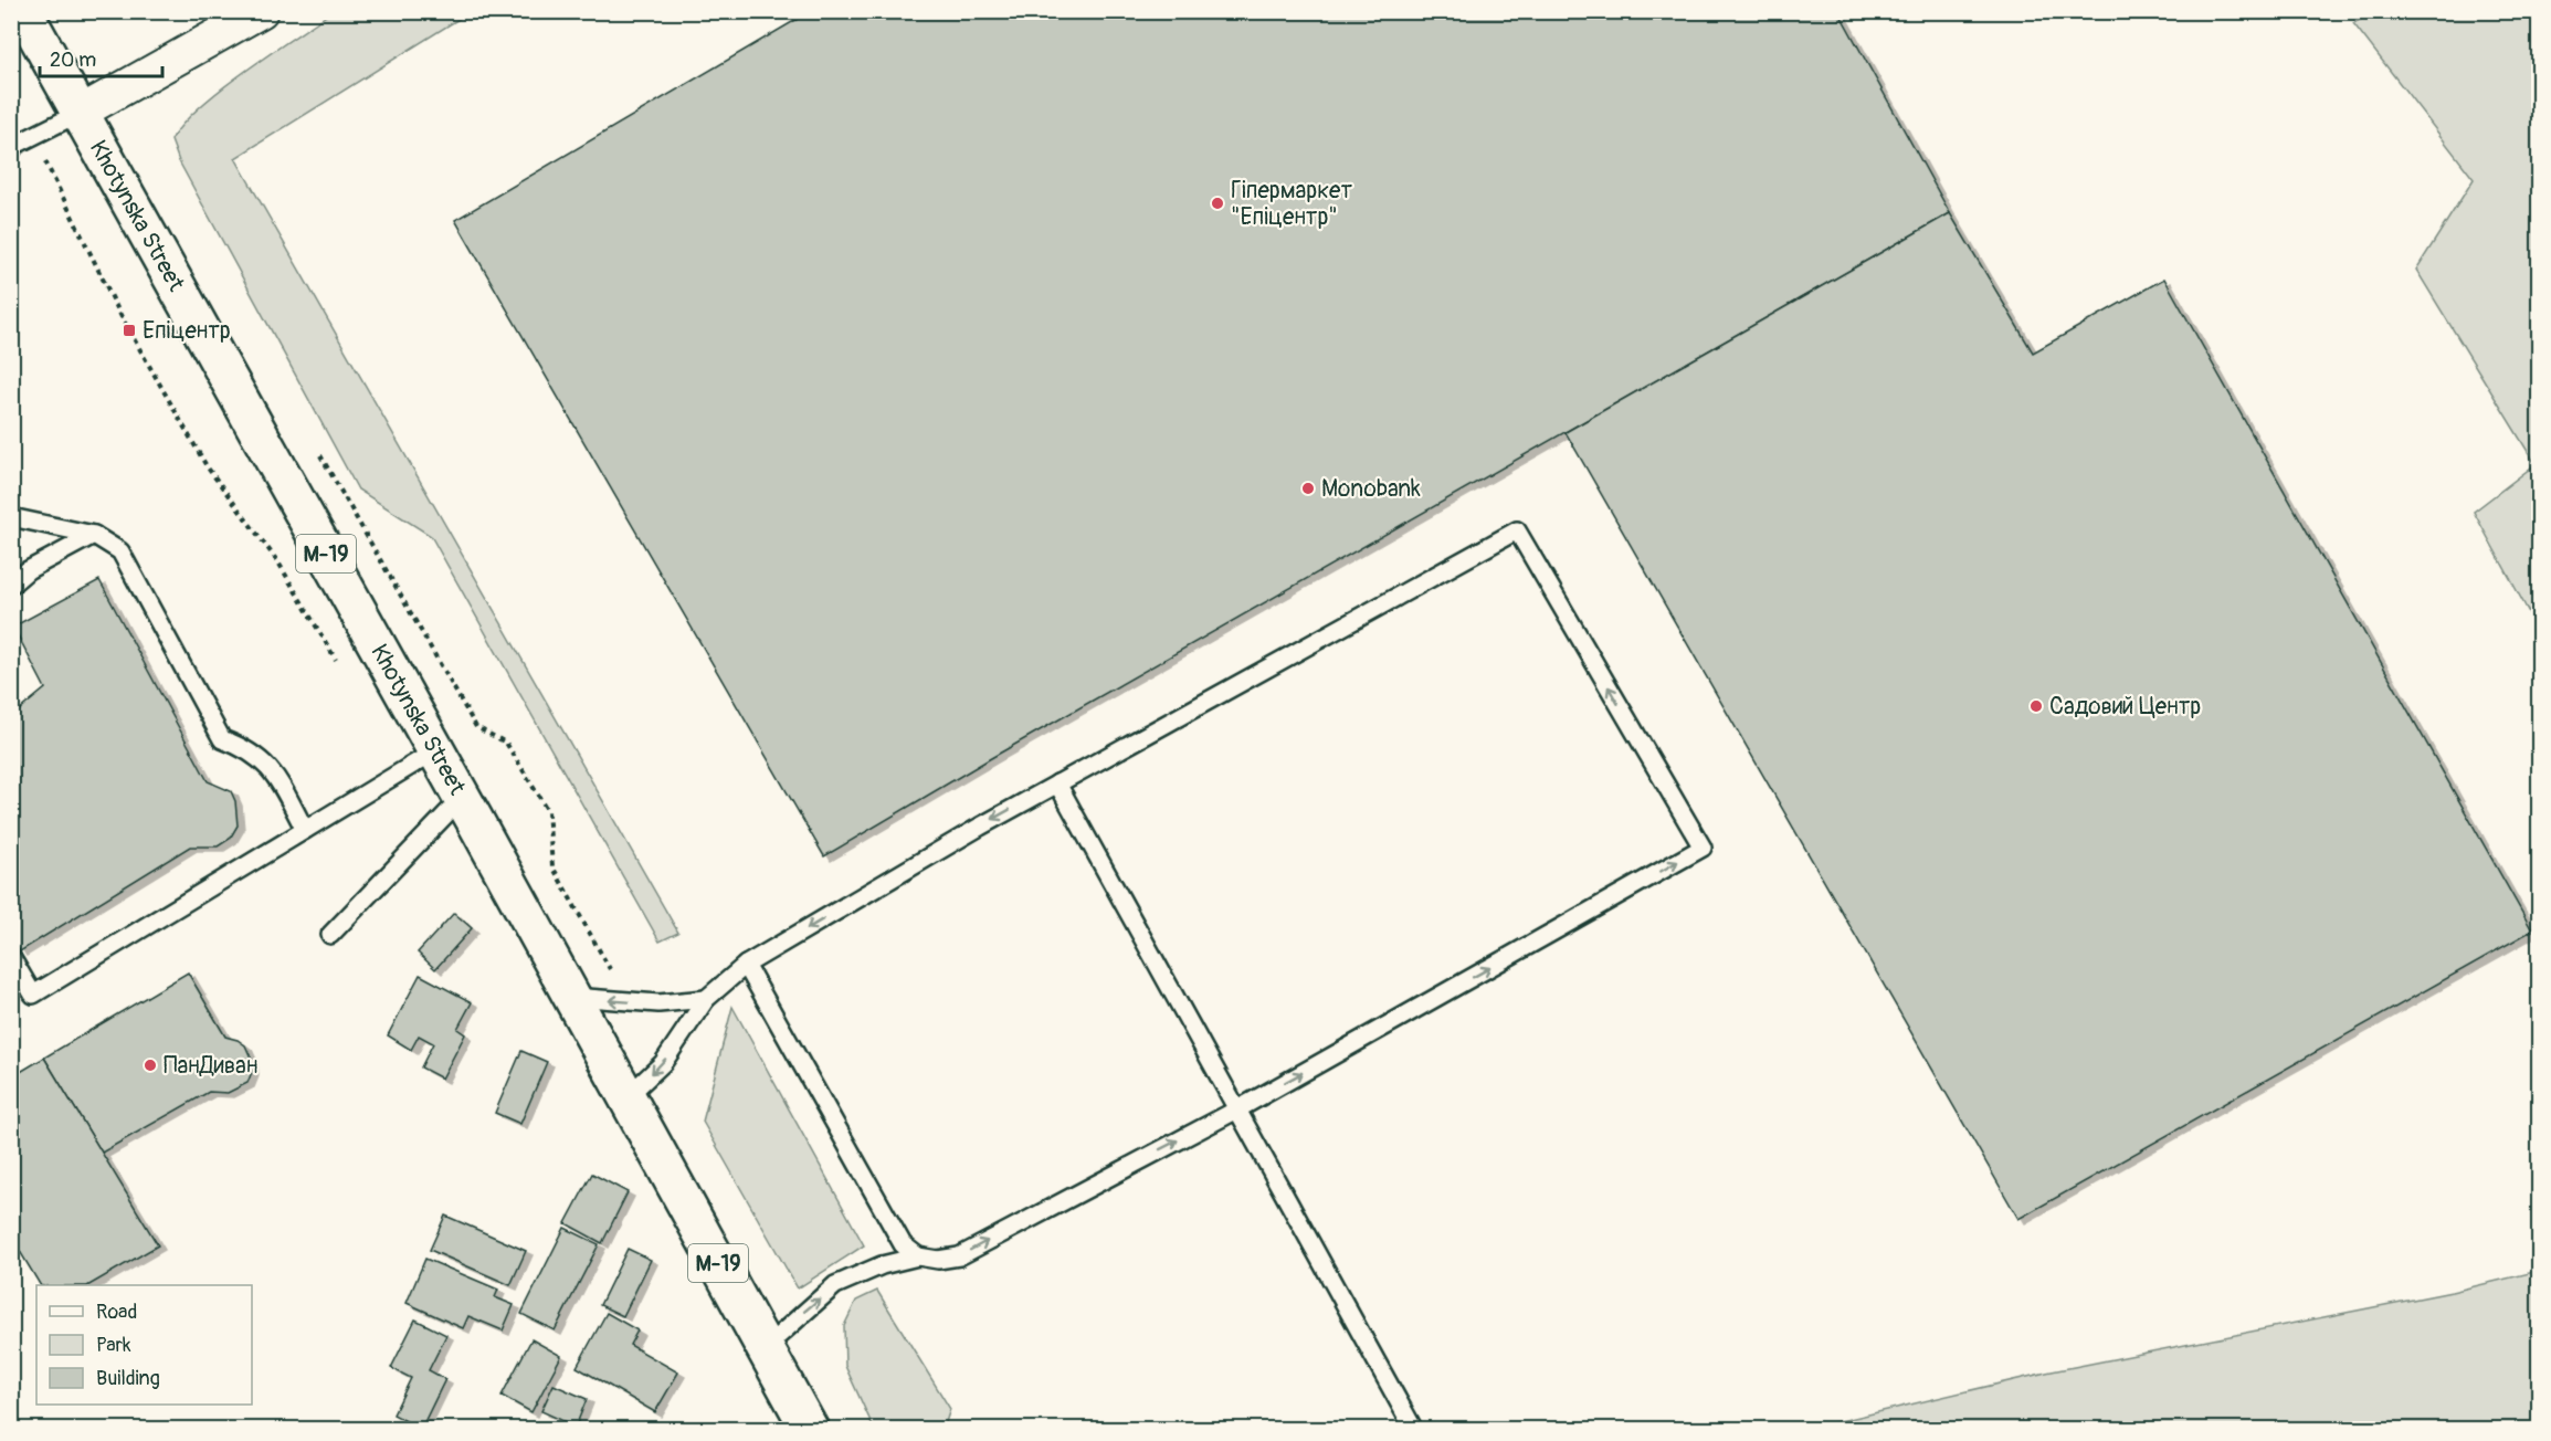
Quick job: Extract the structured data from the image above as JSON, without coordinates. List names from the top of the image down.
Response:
{
  "streets": {
    "highway": ["Khotynska Street", "М-19"]
  },
  "places": {
    "other": [
      "Гіпермаркет \"Епіцентр\"",
      "Monobank",
      "Садовий Центр",
      "ПанДиван"
    ],
    "transit": ["Епіцентр"]
  },
  "legend": ["Road", "Park", "Building"],
  "scale_bar": "20 m"
}
